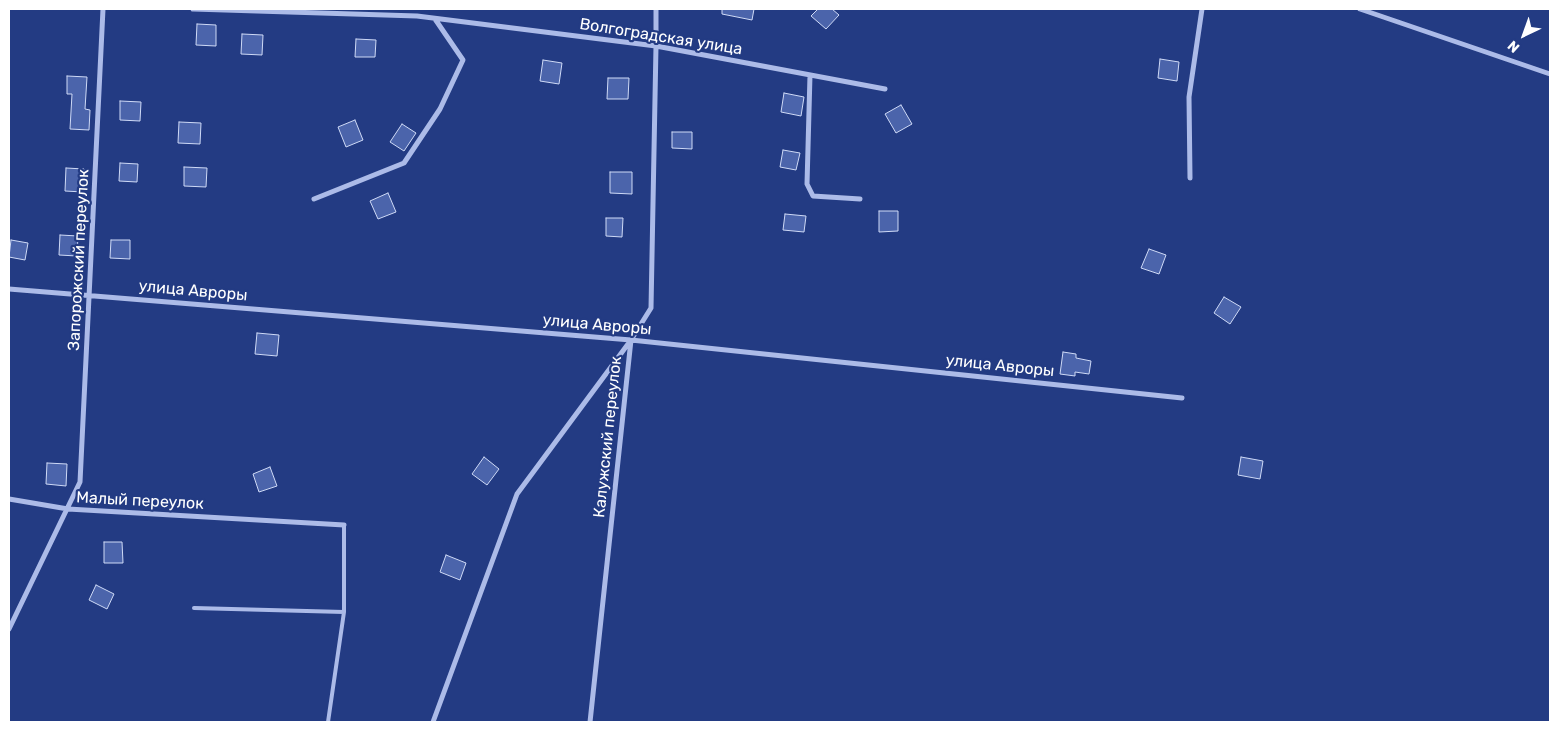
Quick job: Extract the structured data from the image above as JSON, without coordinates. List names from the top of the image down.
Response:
{
  "streets": {
    "street": [
      "Волгоградская улица",
      "Запорожский переулок",
      "улица Авроры",
      "Калужский переулок",
      "Малый переулок"
    ]
  },
  "crossings": [
    ["Волгоградская улица", "Калужский переулок"],
    ["Запорожский переулок", "улица Авроры"],
    ["Запорожский переулок", "Малый переулок"],
    ["улица Авроры", "Калужский переулок"]
  ],
  "north": "bottom left"
}
